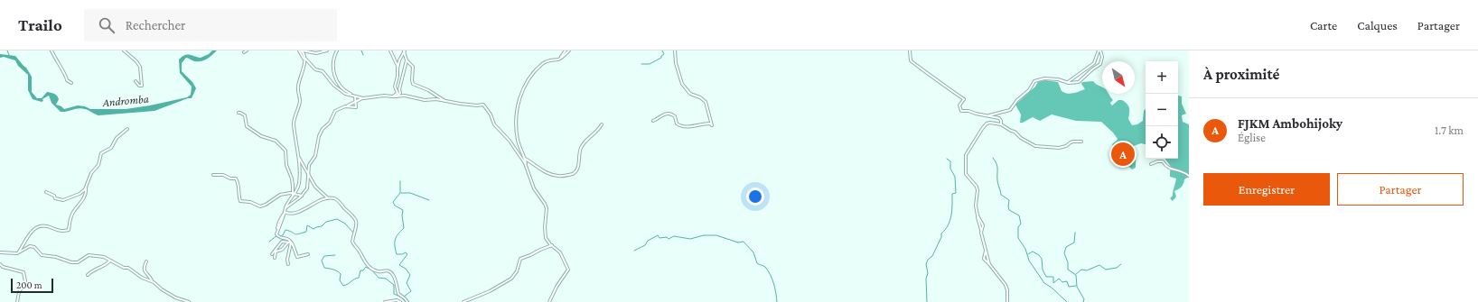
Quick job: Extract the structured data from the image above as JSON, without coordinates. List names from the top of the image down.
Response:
{
  "water": ["Andromba"],
  "scale_bar": "200 m",
  "north": "bottom right",
  "page": {
    "header": "Trailo",
    "search": "Rechercher",
    "nav": ["Carte", "Calques", "Partager"],
    "heading": "À proximité",
    "map_buttons": ["+", "−"],
    "list": [
      {
        "mark": "A",
        "name": "FJKM Ambohijoky",
        "note": "Église",
        "value": "1.7 km"
      }
    ],
    "pins": "A",
    "buttons": ["Enregistrer", "Partager"],
    "scale": "200 m"
  }
}
